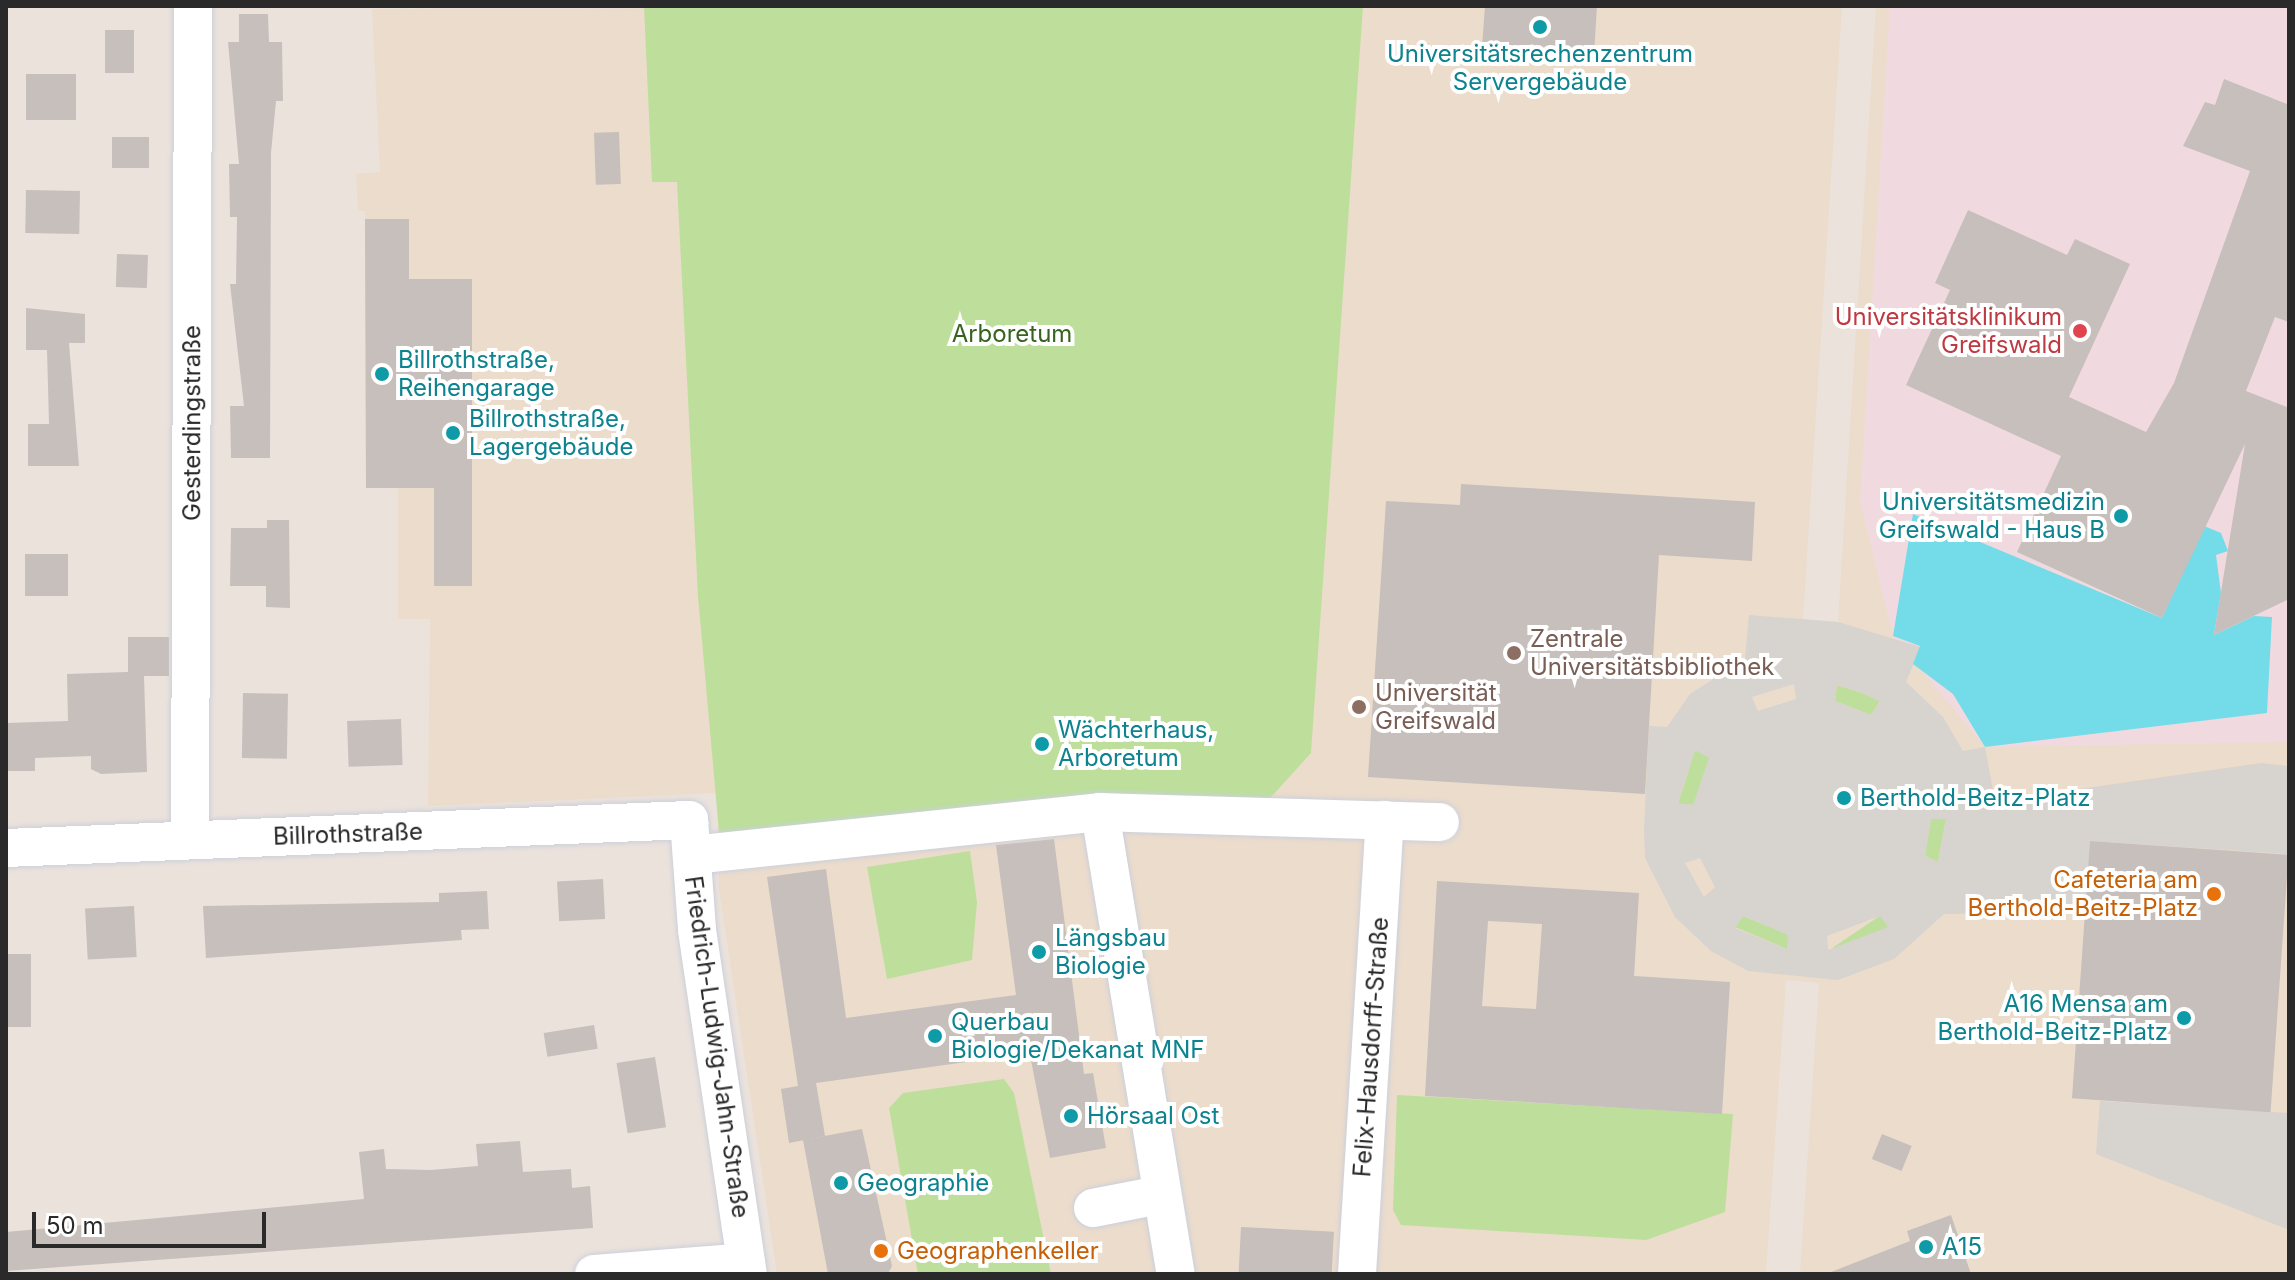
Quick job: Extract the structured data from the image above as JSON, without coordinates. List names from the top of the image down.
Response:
{
  "streets": {
    "street": [
      "Gesterdingstraße",
      "Billrothstraße",
      "Friedrich-Ludwig-Jahn-Straße",
      "Felix-Hausdorff-Straße"
    ]
  },
  "crossings": [
    ["Gesterdingstraße", "Billrothstraße"],
    ["Billrothstraße", "Friedrich-Ludwig-Jahn-Straße"]
  ],
  "parks": ["Arboretum"],
  "places": [
    "Universitätsrechenzentrum Servergebäude",
    "Universitätsklinikum Greifswald",
    "Billrothstraße, Reihengarage",
    "Billrothstraße, Lagergebäude",
    "Universitätsmedizin Greifswald - Haus B",
    "Zentrale Universitätsbibliothek",
    "Universität Greifswald",
    "Wächterhaus, Arboretum",
    "Berthold-Beitz-Platz",
    "Cafeteria am Berthold-Beitz-Platz",
    "Längsbau Biologie",
    "A16 Mensa am Berthold-Beitz-Platz",
    "Querbau Biologie/Dekanat MNF",
    "Hörsaal Ost",
    "Geographie",
    "A15",
    "Geographenkeller"
  ],
  "scale_bar": "50 m"
}
